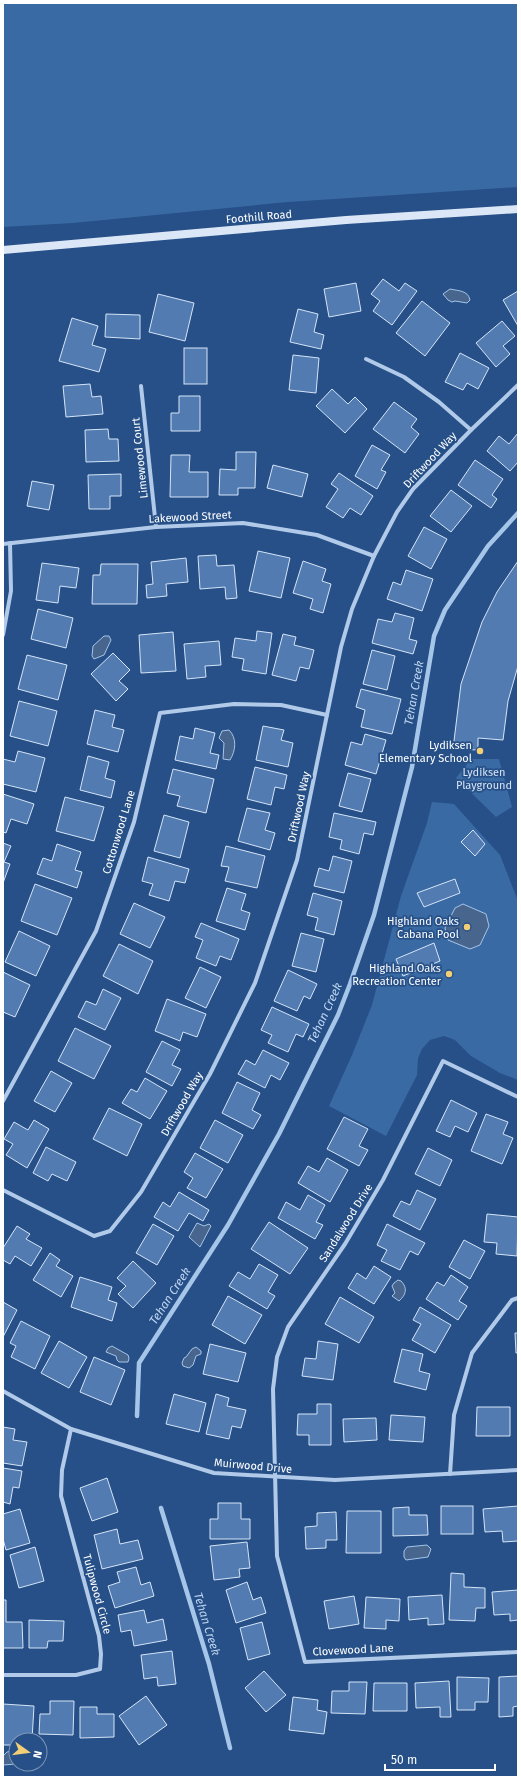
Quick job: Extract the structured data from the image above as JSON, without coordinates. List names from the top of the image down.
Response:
{
  "streets": {
    "main road": ["Foothill Road"],
    "street": [
      "Limewood Court",
      "Driftwood Way",
      "Lakewood Street",
      "Cottonwood Lane",
      "Sandalwood Drive",
      "Muirwood Drive",
      "Tulipwood Circle",
      "Clovewood Lane"
    ]
  },
  "crossings": [
    ["Limewood Court", "Lakewood Street"],
    ["Driftwood Way", "Lakewood Street"],
    ["Driftwood Way", "Cottonwood Lane"],
    ["Sandalwood Drive", "Muirwood Drive"],
    ["Sandalwood Drive", "Clovewood Lane"],
    ["Muirwood Drive", "Tulipwood Circle"],
    ["Muirwood Drive", "Clovewood Lane"]
  ],
  "water": ["Tehan Creek"],
  "parks": ["Lydiksen Playground"],
  "places": ["Lydiksen Elementary School", "Highland Oaks Cabana Pool", "Highland Oaks Recreation Center"],
  "scale_bar": "50 m",
  "north": "right"
}
